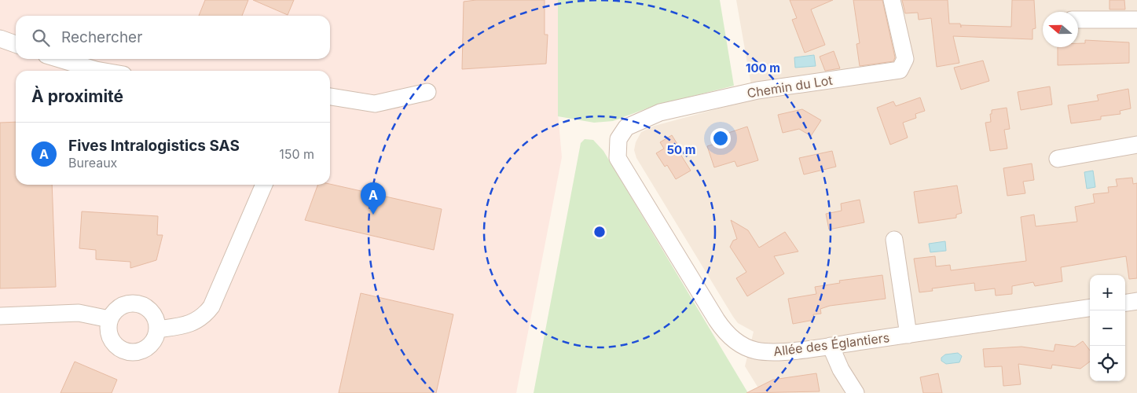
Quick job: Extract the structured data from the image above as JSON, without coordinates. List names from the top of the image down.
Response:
{
  "streets": {
    "street": ["Chemin du Lot", "Allée des Églantiers"]
  },
  "crossings": [
    ["Chemin du Lot", "Allée des Églantiers"]
  ],
  "north": "left",
  "page": {
    "search": "Rechercher",
    "heading": "À proximité",
    "list": [
      {
        "mark": "A",
        "name": "Fives Intralogistics SAS",
        "note": "Bureaux",
        "value": "150 m"
      }
    ],
    "pins": "A",
    "map_buttons": ["+", "−"]
  },
  "rings": ["100 m", "50 m"]
}
